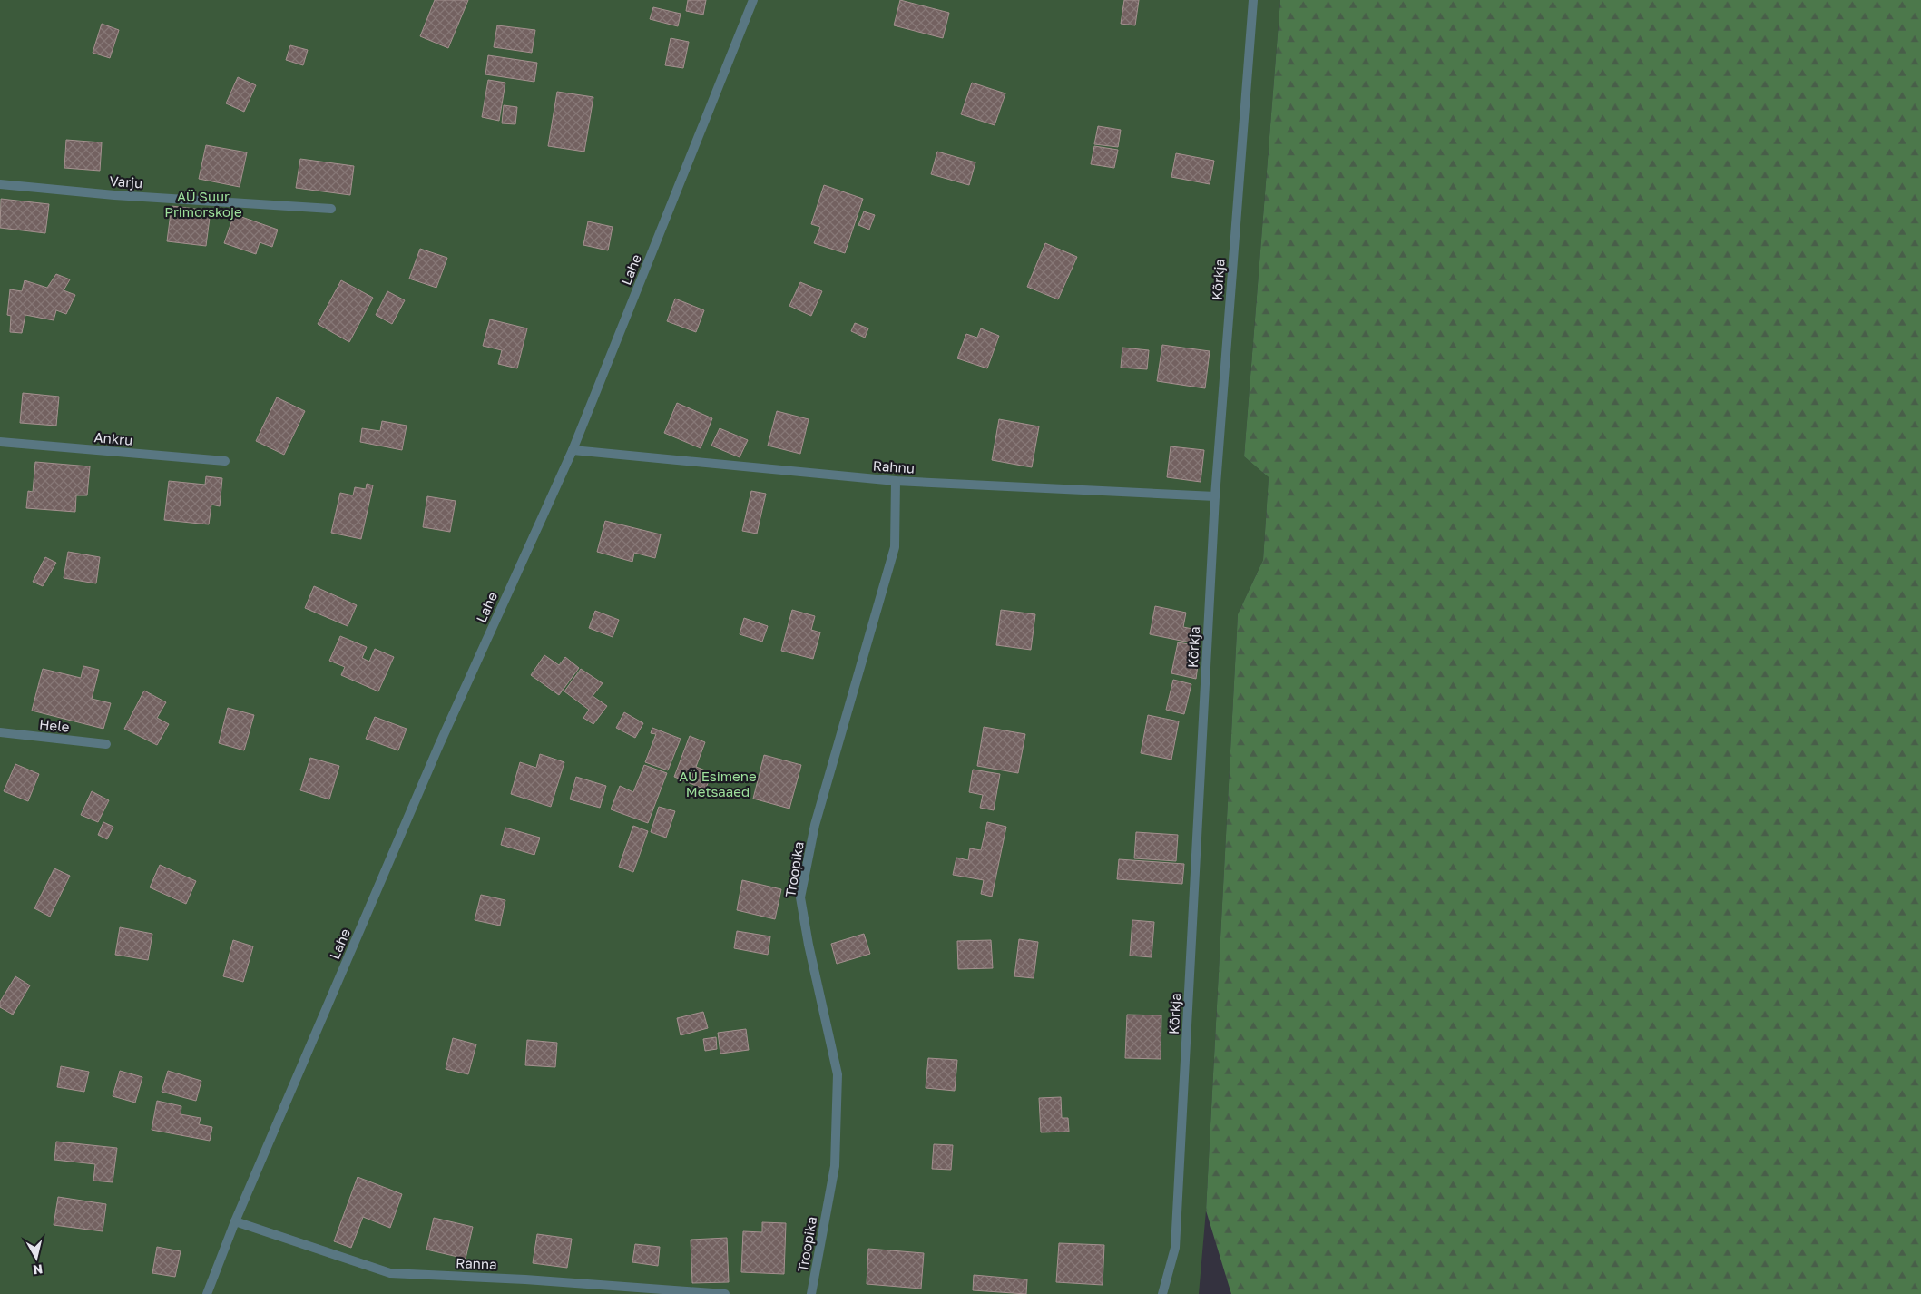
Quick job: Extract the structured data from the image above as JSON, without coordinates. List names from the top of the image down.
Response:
{
  "streets": {
    "street": [
      "Varju",
      "Lahe",
      "Kõrkja",
      "Ankru",
      "Rahnu",
      "Hele",
      "Troopika",
      "Ranna"
    ]
  },
  "crossings": [
    ["Lahe", "Rahnu"],
    ["Lahe", "Ranna"],
    ["Kõrkja", "Rahnu"],
    ["Rahnu", "Troopika"]
  ],
  "parks": ["AÜ Suur Primorskoje", "AÜ Esimene Metsaaed"],
  "north": "bottom"
}
